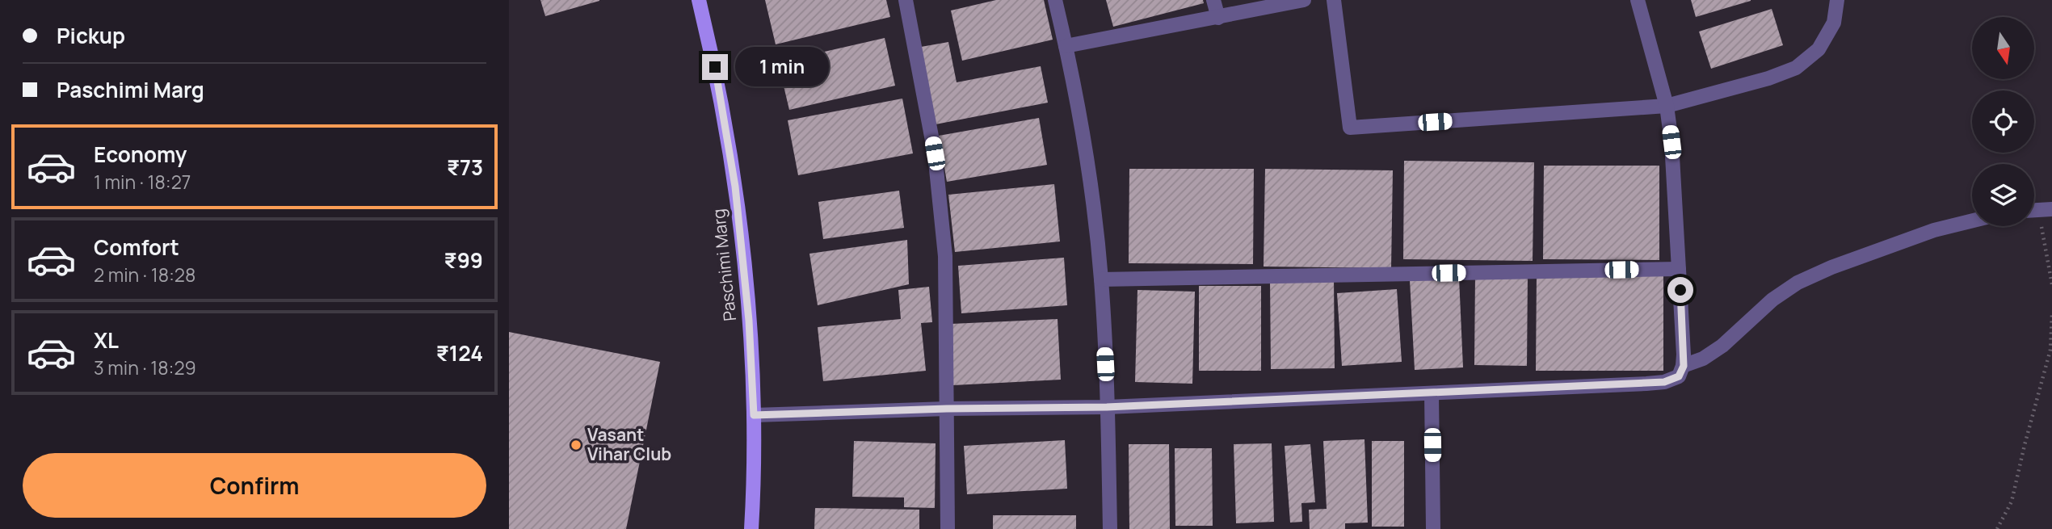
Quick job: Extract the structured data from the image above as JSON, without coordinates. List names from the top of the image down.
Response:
{
  "streets": {
    "main road": ["Paschimi Marg"]
  },
  "places": ["Vasant Vihar Club"],
  "north": "bottom",
  "page": {
    "banner": ["Pickup", "Paschimi Marg"],
    "bubble": "1 min",
    "list": [
      {
        "name": "Economy",
        "note": "1 min · 18:27",
        "value": "₹73"
      },
      {
        "name": "Comfort",
        "note": "2 min · 18:28",
        "value": "₹99"
      },
      {
        "name": "XL",
        "note": "3 min · 18:29",
        "value": "₹124"
      }
    ],
    "buttons": "Confirm"
  }
}
